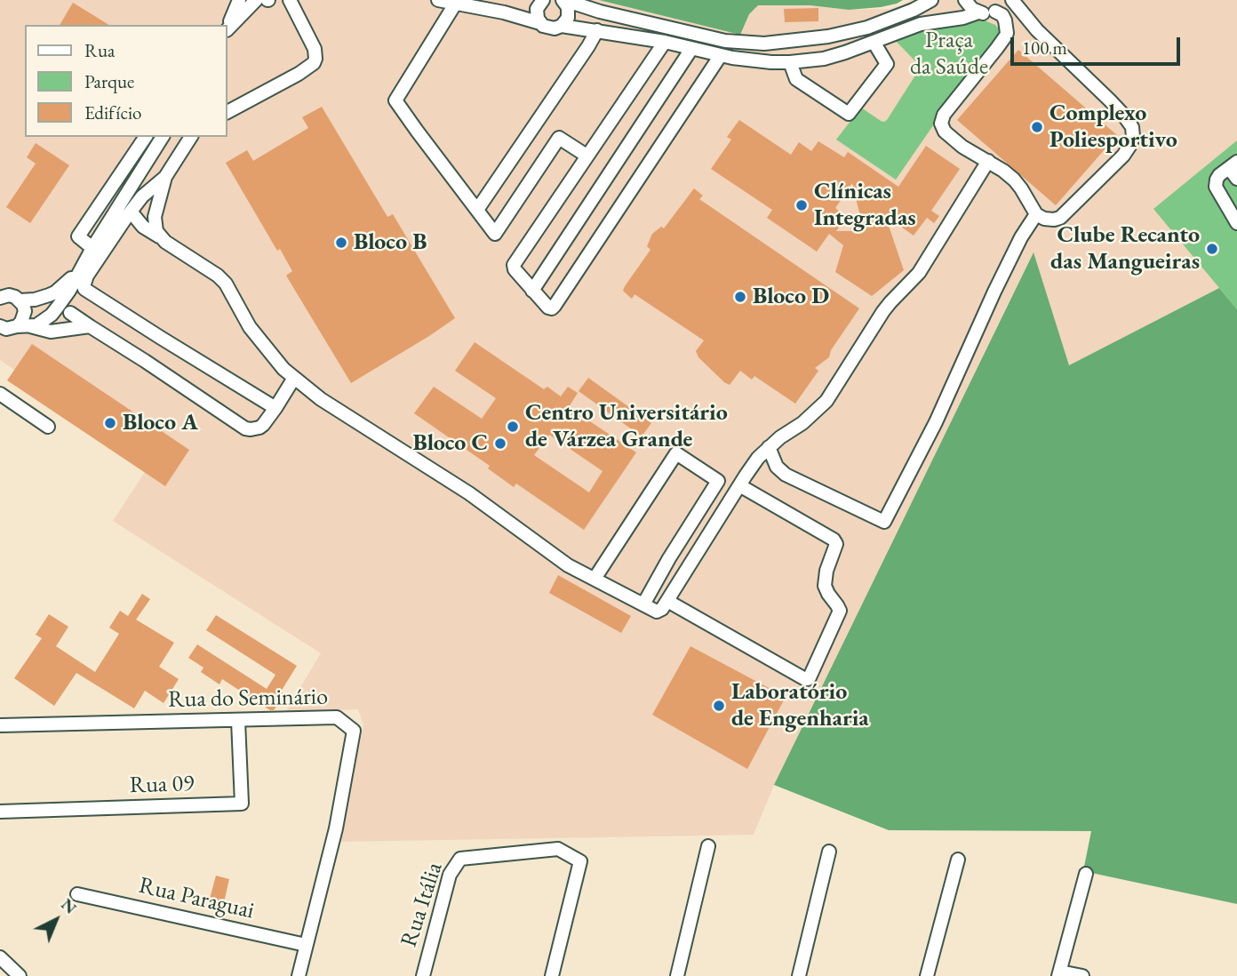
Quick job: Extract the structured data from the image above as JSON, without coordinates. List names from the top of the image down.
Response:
{
  "streets": {
    "street": [
      "Rua do Seminário",
      "Rua 09",
      "Rua Paraguai",
      "Rua Itália"
    ]
  },
  "crossings": [
    ["Rua do Seminário", "Rua 09"],
    ["Rua do Seminário", "Rua Paraguai"]
  ],
  "parks": ["Praça da Saúde"],
  "places": [
    "Complexo Poliesportivo",
    "Clínicas Integradas",
    "Bloco B",
    "Clube Recanto das Mangueiras",
    "Bloco D",
    "Bloco A",
    "Centro Universitário de Várzea Grande",
    "Bloco C",
    "Laboratório de Engenharia"
  ],
  "legend": ["Rua", "Parque", "Edifício"],
  "scale_bar": "100 m",
  "north": "top right"
}
